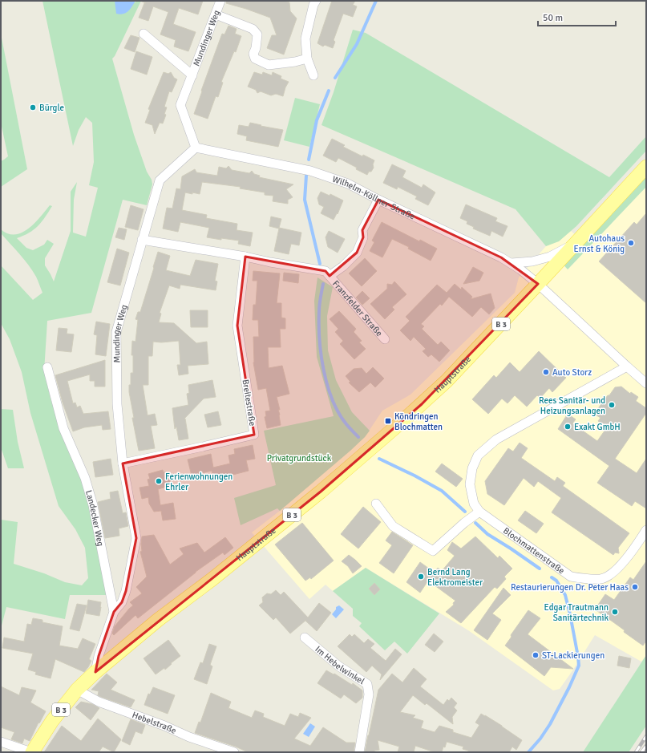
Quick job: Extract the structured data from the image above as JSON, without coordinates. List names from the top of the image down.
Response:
{
  "streets": {
    "main road": ["B 3", "Hauptstraße"],
    "street": [
      "Mundinger Weg",
      "Wilhelm-Köllner-Straße",
      "Franzfelder Straße",
      "Breitestraße",
      "Landecker Weg",
      "Blochmattenstraße",
      "Im Hebelwinkel",
      "Hebelstraße"
    ]
  },
  "crossings": [
    ["Mundinger Weg", "Wilhelm-Köllner-Straße"],
    ["Mundinger Weg", "Breitestraße"],
    ["Mundinger Weg", "Landecker Weg"],
    ["Wilhelm-Köllner-Straße", "Franzfelder Straße"],
    ["Wilhelm-Köllner-Straße", "B 3"],
    ["Wilhelm-Köllner-Straße", "Hauptstraße"],
    ["B 3", "Hauptstraße"],
    ["Hauptstraße", "Hebelstraße"]
  ],
  "parks": ["Privatgrundstück"],
  "places": {
    "other": [
      "Bürgle",
      "Autohaus Ernst & König",
      "Auto Storz",
      "Rees Sanitär- und Heizungsanlagen",
      "Exakt GmbH",
      "Ferienwohnungen Ehrler",
      "Bernd Lang Elektromeister",
      "Restaurierungen Dr. Peter Haas",
      "Edgar Trautmann Sanitärtechnik",
      "ST-Lackierungen"
    ],
    "transit": ["Köndringen Blochmatten"]
  },
  "scale_bar": "50 m"
}
